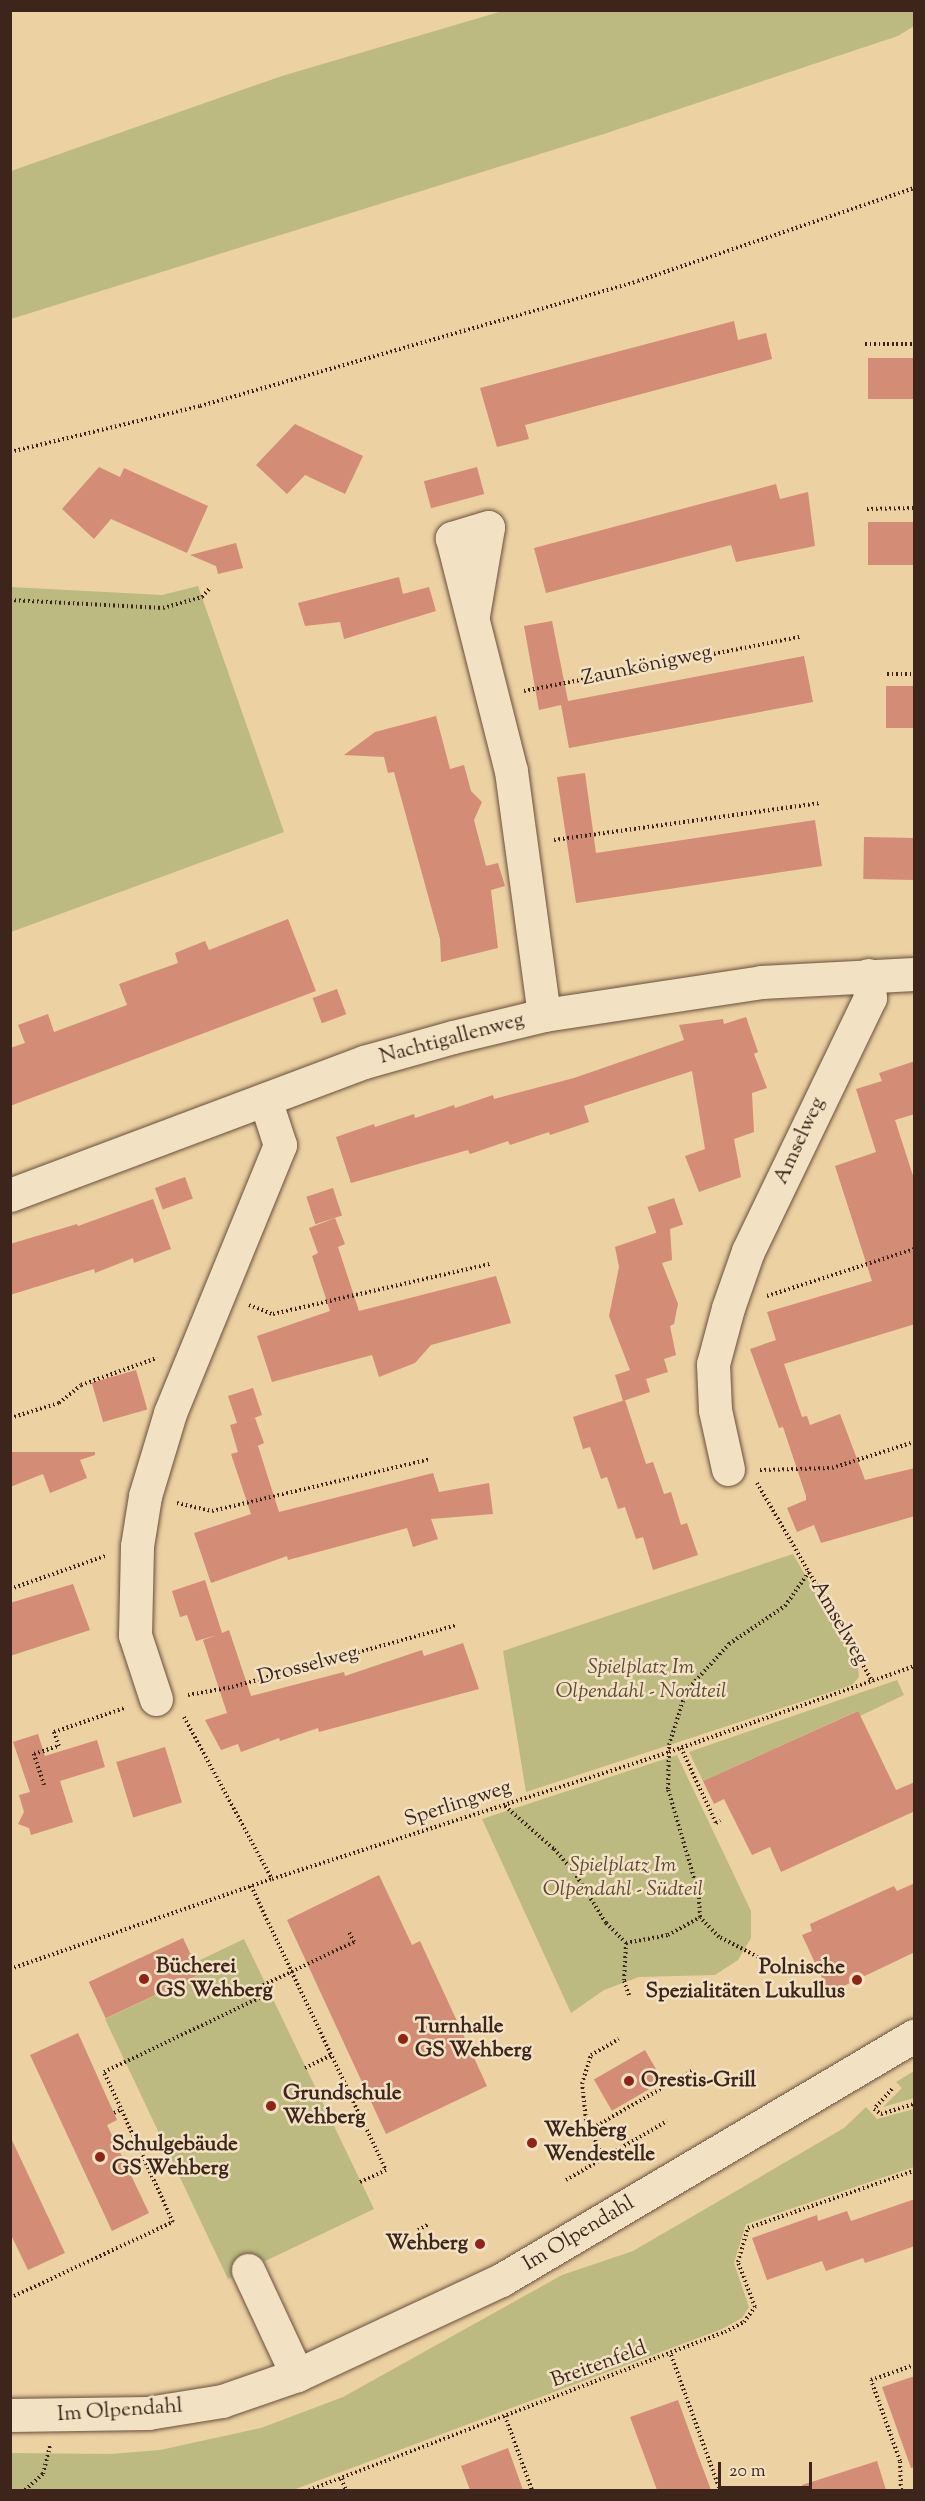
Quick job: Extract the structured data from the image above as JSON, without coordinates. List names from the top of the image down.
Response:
{
  "streets": {
    "street": ["Nachtigallenweg", "Amselweg", "Im Olpendahl"],
    "path": [
      "Zaunkönigweg",
      "Drosselweg",
      "Sperlingweg",
      "Breitenfeld"
    ]
  },
  "crossings": [
    ["Nachtigallenweg", "Amselweg"],
    ["Amselweg", "Sperlingweg"]
  ],
  "parks": ["Spielplatz Im Olpendahl - Nordteil", "Spielplatz Im Olpendahl - Südteil"],
  "places": [
    "Bücherei GS Wehberg",
    "Polnische Spezialitäten Lukullus",
    "Turnhalle GS Wehberg",
    "Orestis-Grill",
    "Grundschule Wehberg",
    "Wehberg Wendestelle",
    "Schulgebäude GS Wehberg",
    "Wehberg"
  ],
  "scale_bar": "20 m"
}
